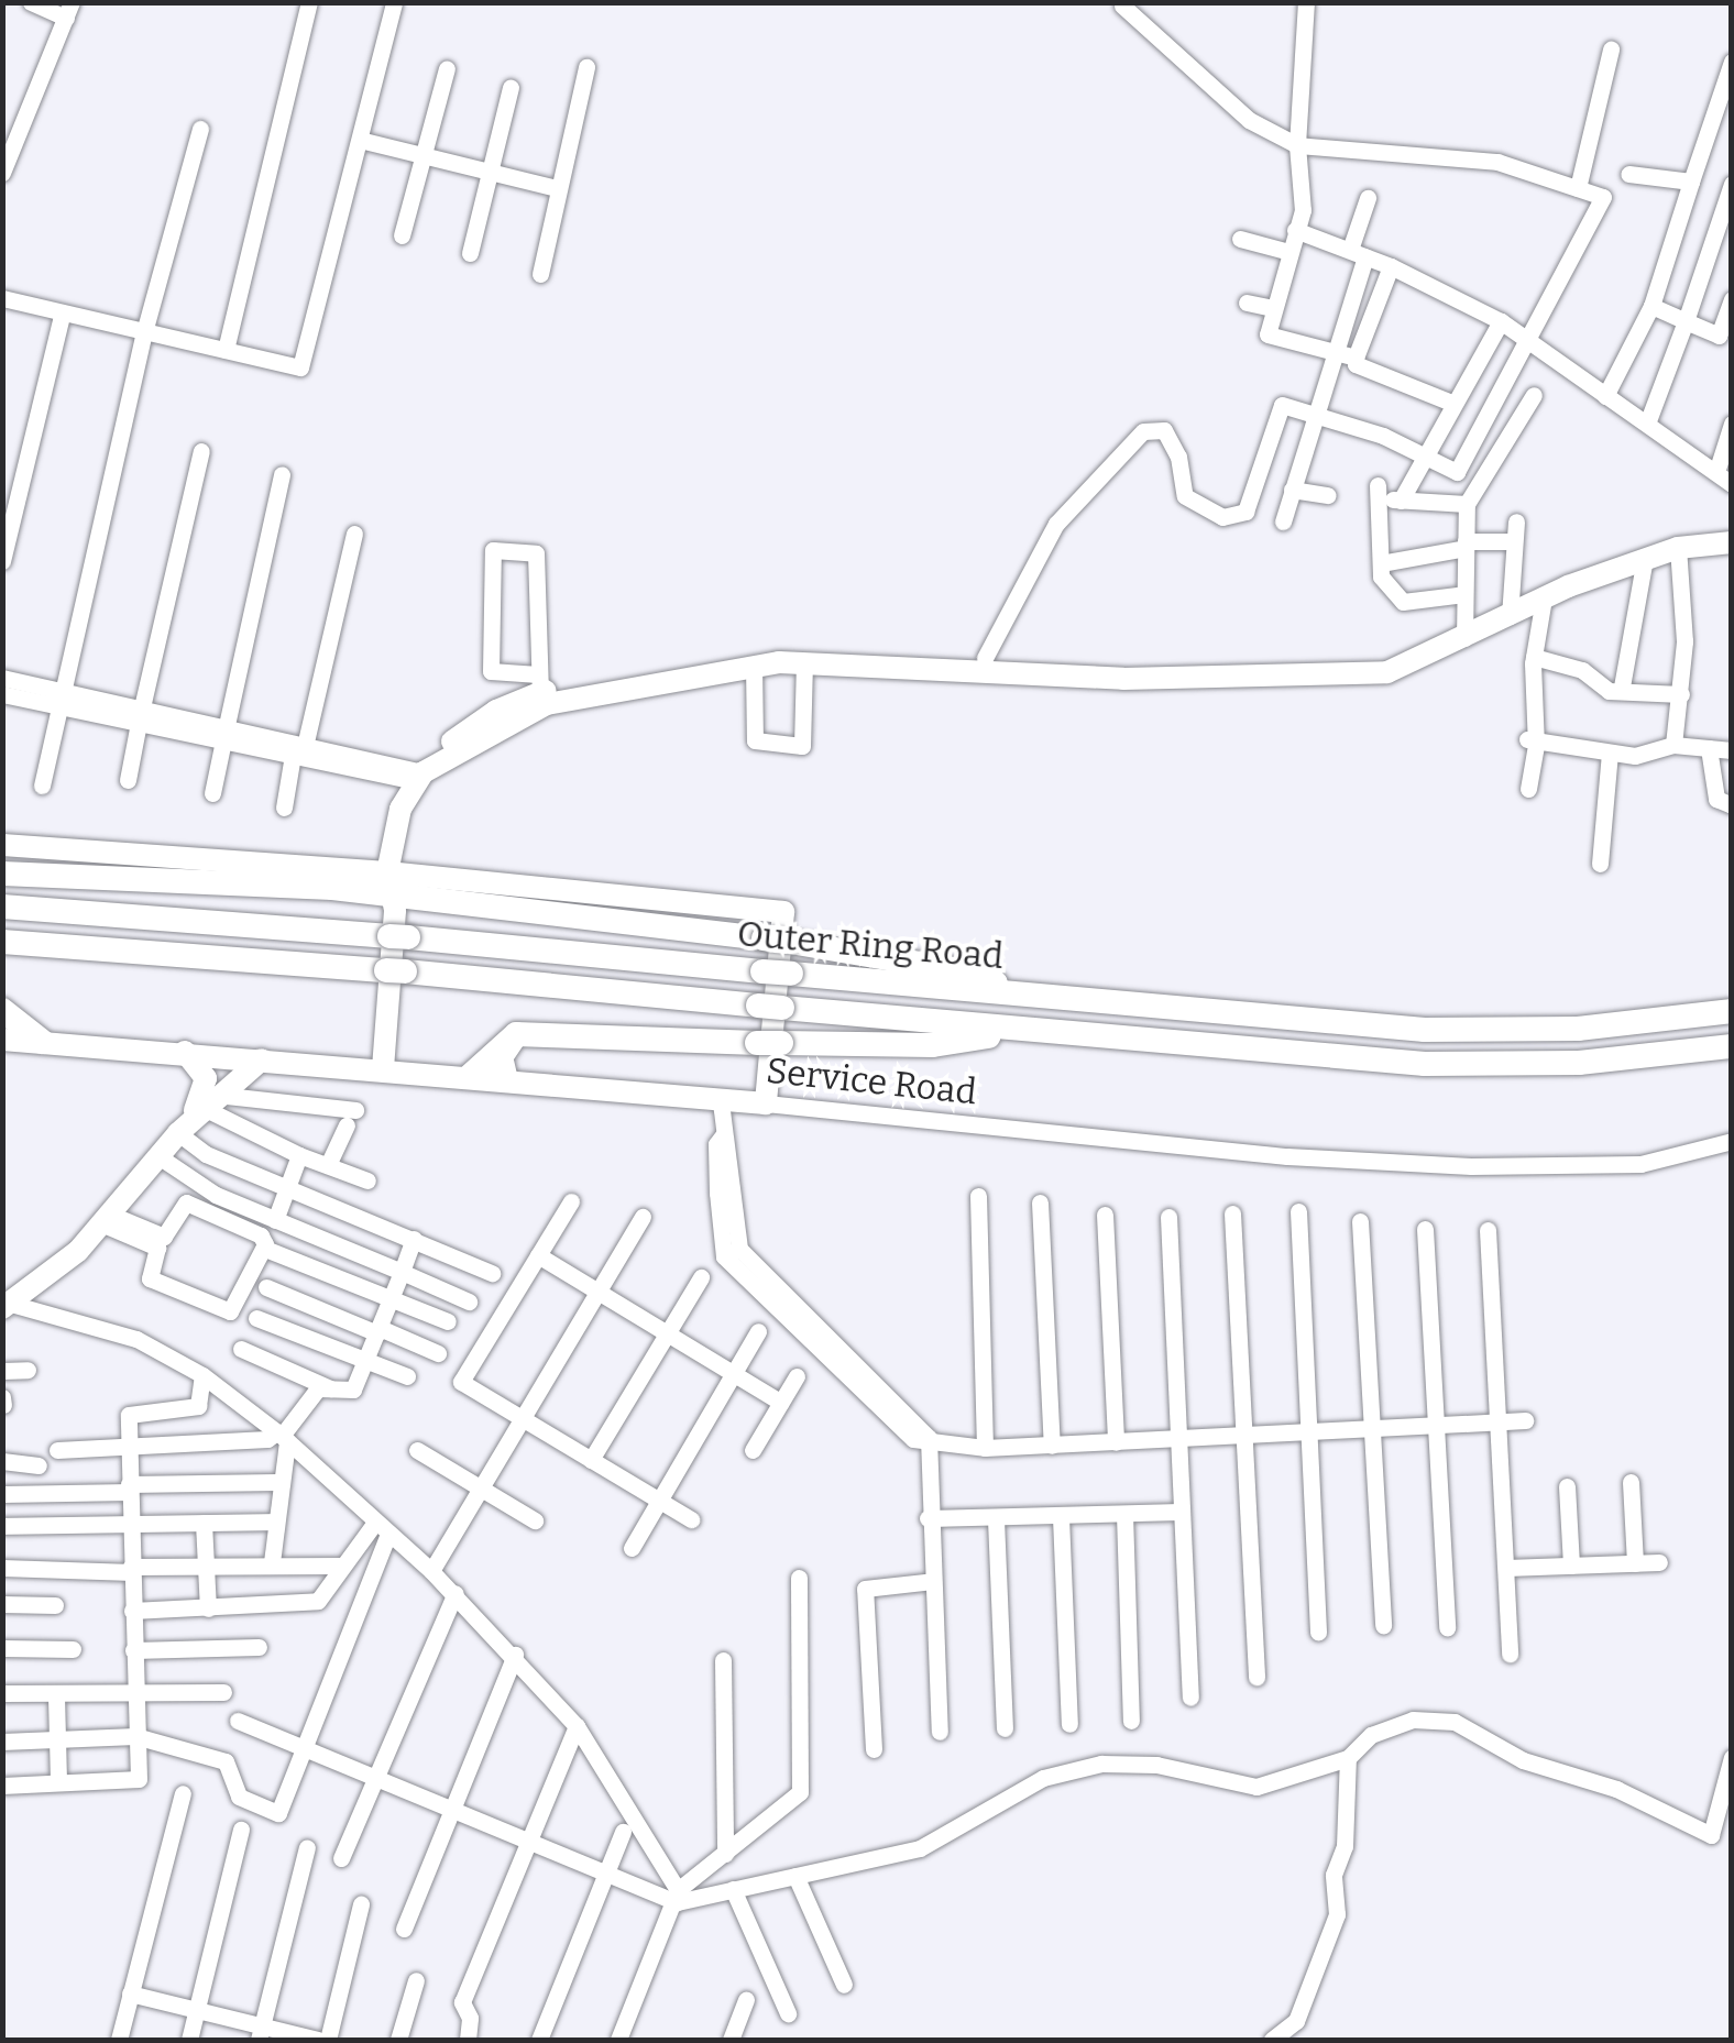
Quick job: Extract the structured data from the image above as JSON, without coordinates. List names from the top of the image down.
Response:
{
  "streets": {
    "highway": ["Outer Ring Road"],
    "main road": ["Service Road"]
  }
}
